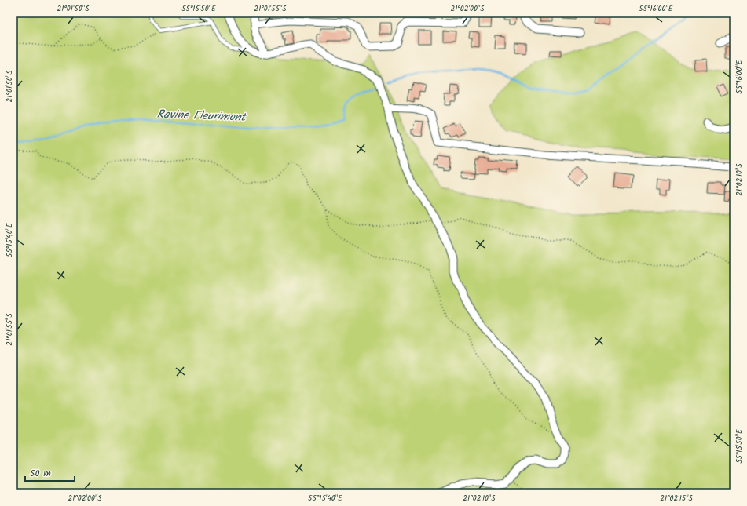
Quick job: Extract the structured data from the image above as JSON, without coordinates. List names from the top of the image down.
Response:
{
  "water": ["Ravine Fleurimont"],
  "scale_bar": "50 m",
  "coordinates": [
    "21°01'50\"S",
    "55°15'50\"E",
    "21°01'55\"S",
    "21°02'00\"S",
    "55°16'00\"E",
    "21°02'10\"S",
    "55°15'40\"E",
    "21°02'15\"S"
  ]
}
